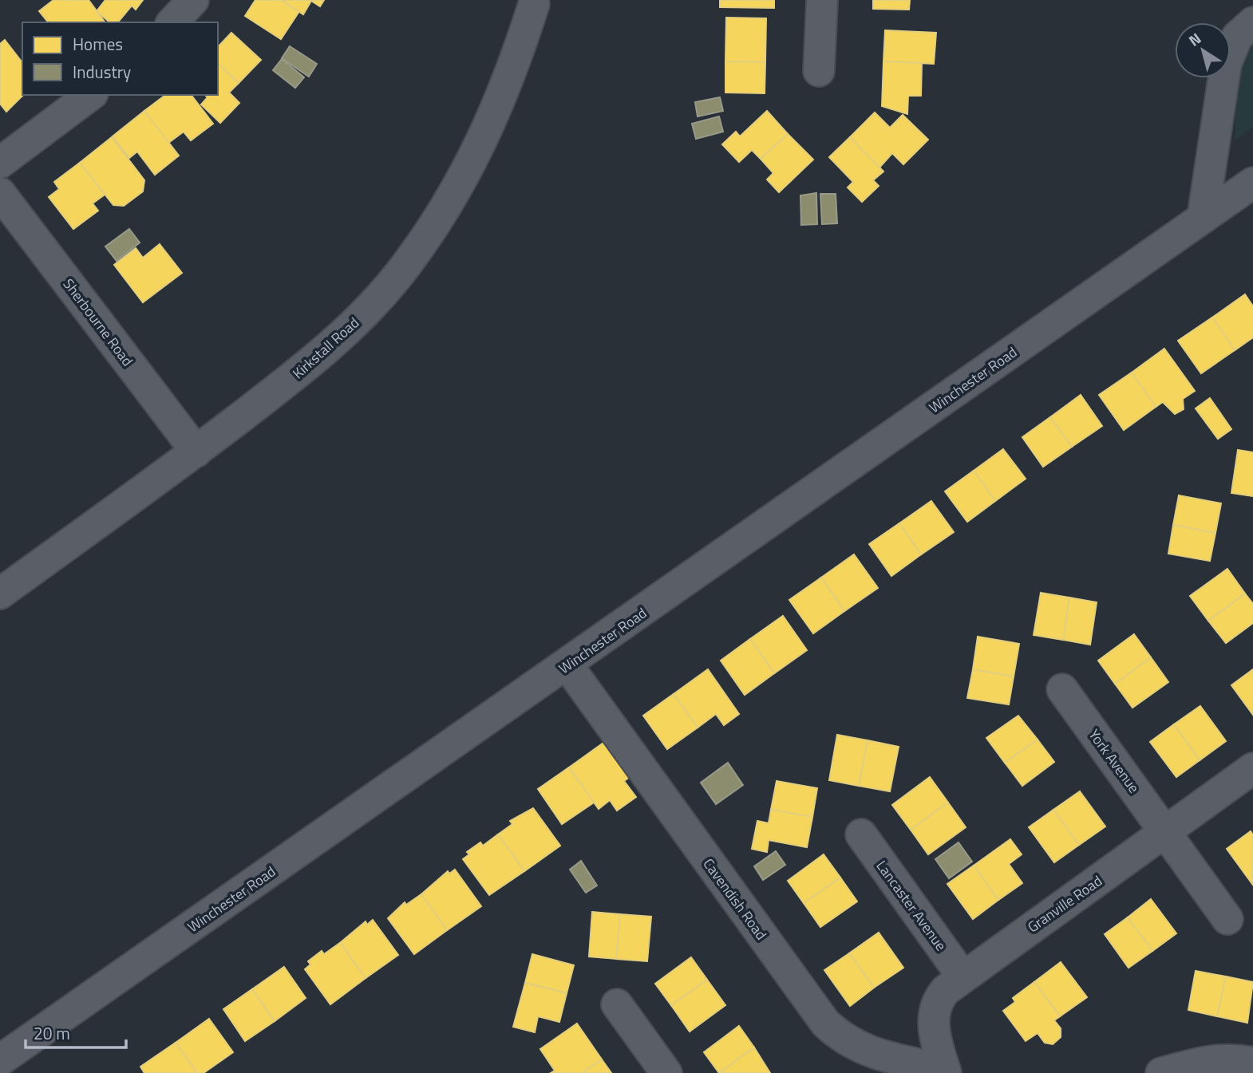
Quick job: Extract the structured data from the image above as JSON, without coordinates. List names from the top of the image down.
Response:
{
  "streets": {
    "street": [
      "Sherbourne Road",
      "Kirkstall Road",
      "Winchester Road",
      "York Avenue",
      "Cavendish Road",
      "Granville Road",
      "Lancaster Avenue"
    ]
  },
  "crossings": [
    ["Sherbourne Road", "Kirkstall Road"],
    ["Winchester Road", "Cavendish Road"],
    ["York Avenue", "Granville Road"],
    ["Cavendish Road", "Granville Road"],
    ["Granville Road", "Lancaster Avenue"]
  ],
  "legend": ["Homes", "Industry"],
  "scale_bar": "20 m",
  "north": "top left"
}
